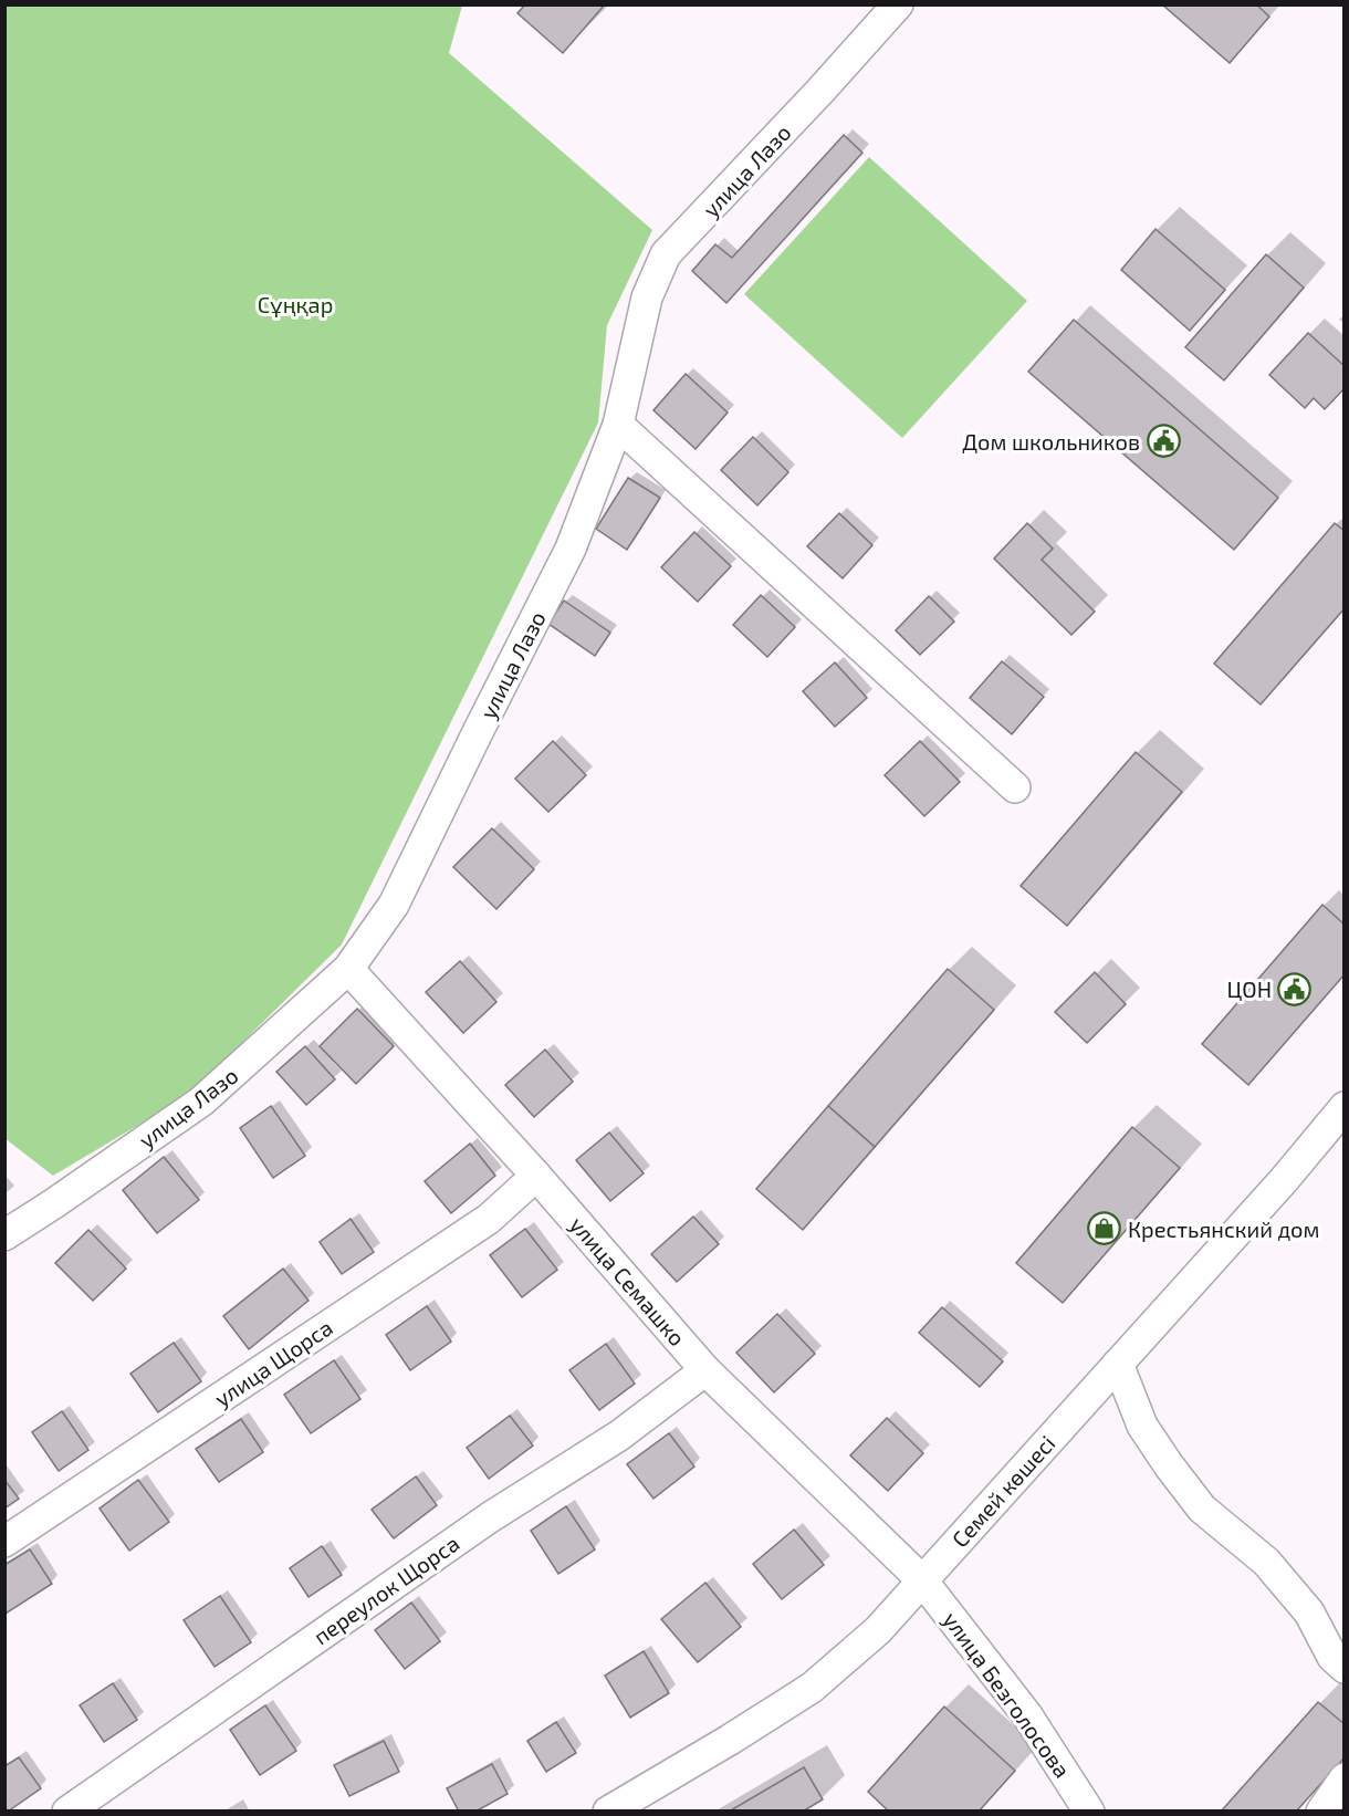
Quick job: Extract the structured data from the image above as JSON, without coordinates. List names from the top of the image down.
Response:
{
  "streets": {
    "street": [
      "улица Лазо",
      "улица Семашко",
      "улица Щорса",
      "Семей көшесі",
      "переулок Щорса",
      "улица Безголосова"
    ]
  },
  "crossings": [
    ["улица Лазо", "улица Семашко"],
    ["улица Семашко", "улица Щорса"],
    ["улица Семашко", "Семей көшесі"],
    ["улица Семашко", "переулок Щорса"],
    ["улица Семашко", "улица Безголосова"],
    ["Семей көшесі", "улица Безголосова"]
  ],
  "parks": ["Сұңқар"],
  "places": {
    "public building": ["Дом школьников", "ЦОН"],
    "shop": ["Крестьянский дом"]
  }
}
